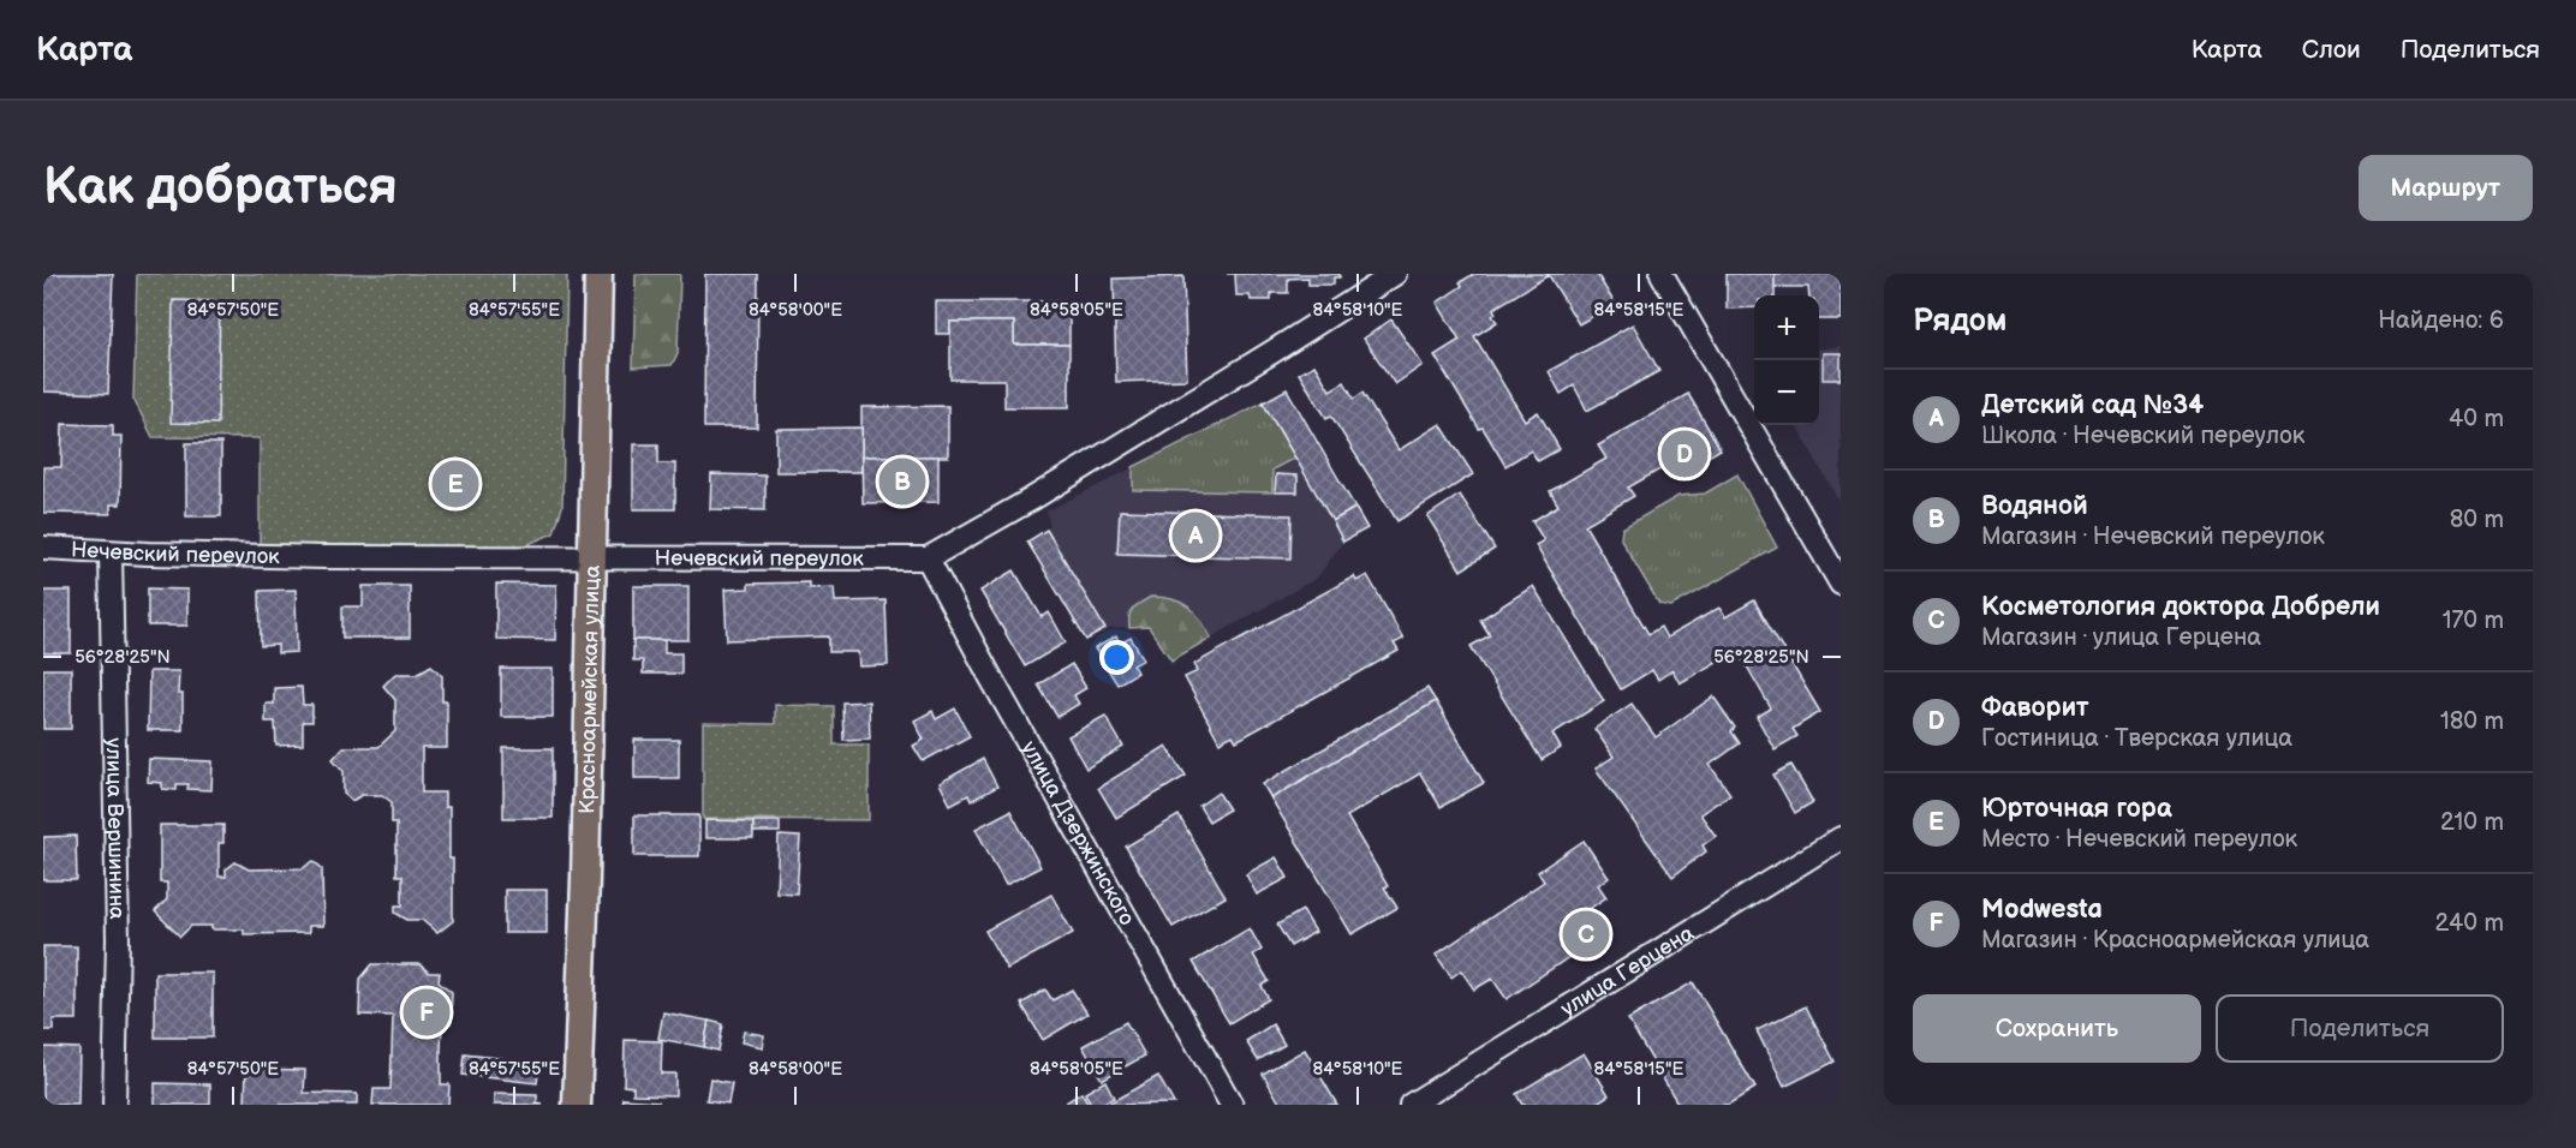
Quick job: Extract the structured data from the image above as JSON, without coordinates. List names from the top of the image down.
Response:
{
  "streets": {
    "main road": ["Красноармейская улица"],
    "street": [
      "Нечевский переулок",
      "улица Вершинина",
      "улица Дзержинского",
      "улица Герцена"
    ]
  },
  "crossings": [
    ["Нечевский переулок", "Красноармейская улица"],
    ["Нечевский переулок", "улица Вершинина"],
    ["Нечевский переулок", "улица Дзержинского"]
  ],
  "page": {
    "header": "Карта",
    "nav": ["Карта", "Слои", "Поделиться"],
    "buttons": [
      "Маршрут",
      ["Сохранить", "Поделиться"]
    ],
    "title": "Как добраться",
    "heading": ["Рядом", "Найдено: 6"],
    "map_buttons": ["+", "−"],
    "list": [
      {
        "mark": "A",
        "name": "Детский сад №34",
        "note": "Школа · Нечевский переулок",
        "value": "40 m"
      },
      {
        "mark": "B",
        "name": "Водяной",
        "note": "Магазин · Нечевский переулок",
        "value": "80 m"
      },
      {
        "mark": "C",
        "name": "Косметология доктора Добрели",
        "note": "Магазин · улица Герцена",
        "value": "170 m"
      },
      {
        "mark": "D",
        "name": "Фаворит",
        "note": "Гостиница · Тверская улица",
        "value": "180 m"
      },
      {
        "mark": "E",
        "name": "Юрточная гора",
        "note": "Место · Нечевский переулок",
        "value": "210 m"
      },
      {
        "mark": "F",
        "name": "Modwesta",
        "note": "Магазин · Красноармейская улица",
        "value": "240 m"
      }
    ],
    "pins": [
      "D",
      "B",
      "E",
      "A",
      "C",
      "F"
    ]
  },
  "coordinates": [
    "84°57'50\"E",
    "84°57'55\"E",
    "84°58'00\"E",
    "84°58'05\"E",
    "84°58'10\"E",
    "84°58'15\"E",
    "56°28'25\"N"
  ]
}
